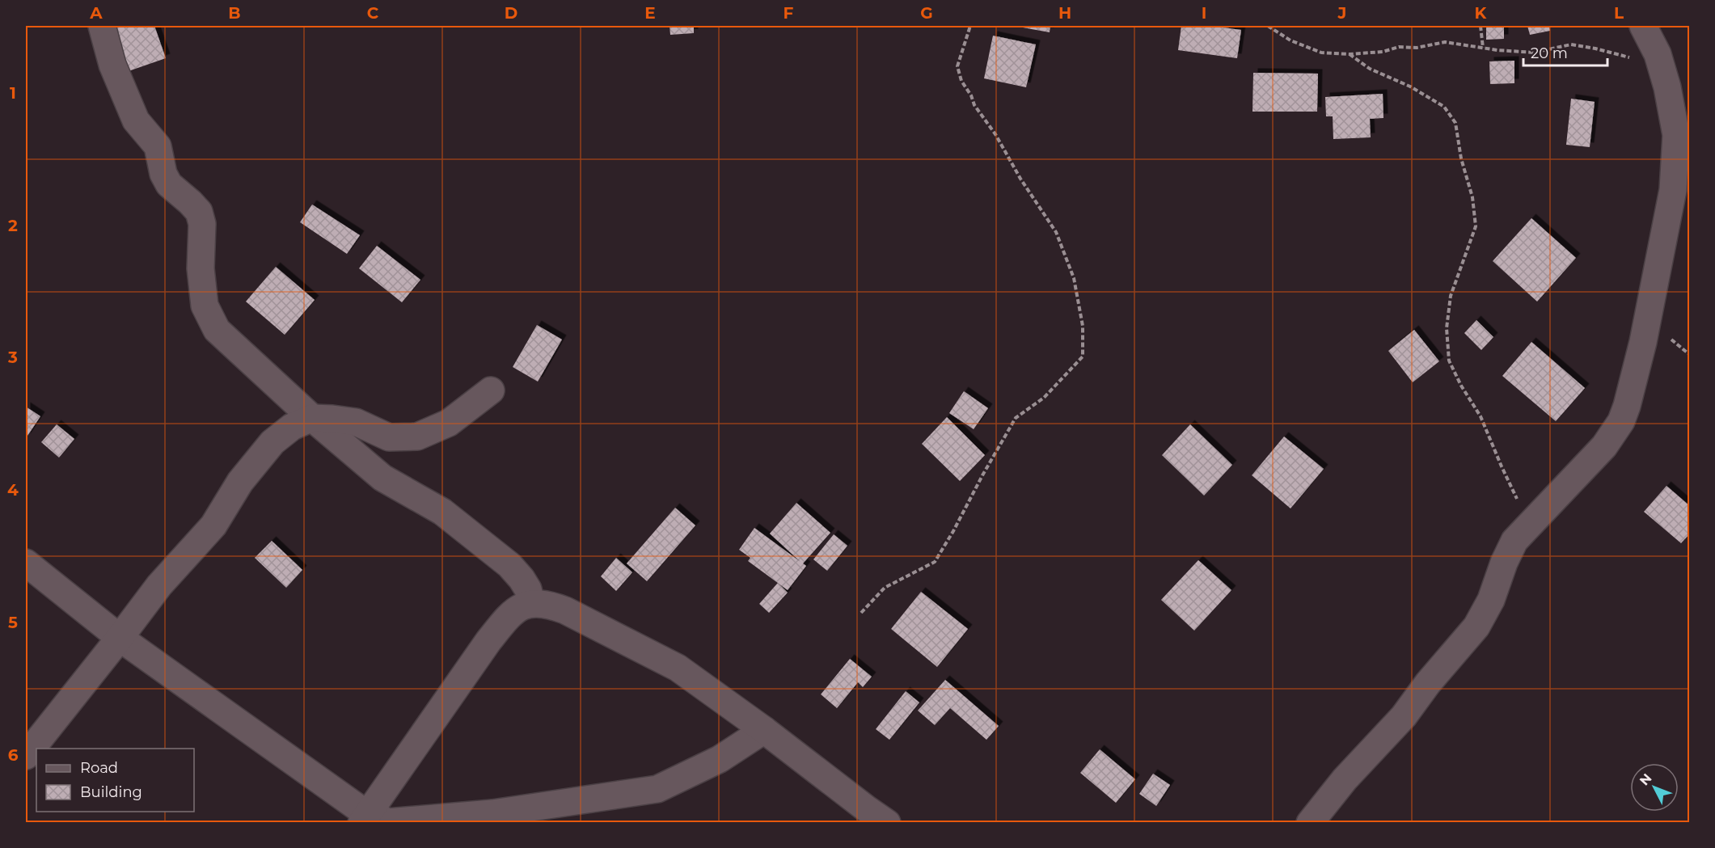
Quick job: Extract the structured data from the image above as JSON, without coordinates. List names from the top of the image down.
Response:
{
  "legend": ["Road", "Building"],
  "scale_bar": "20 m",
  "north": "top left",
  "grid": {
    "columns": [
      "A",
      "B",
      "C",
      "D",
      "E",
      "F",
      "G",
      "H",
      "I",
      "J",
      "K",
      "L"
    ],
    "rows": [
      "1",
      "2",
      "3",
      "4",
      "5",
      "6"
    ]
  }
}
